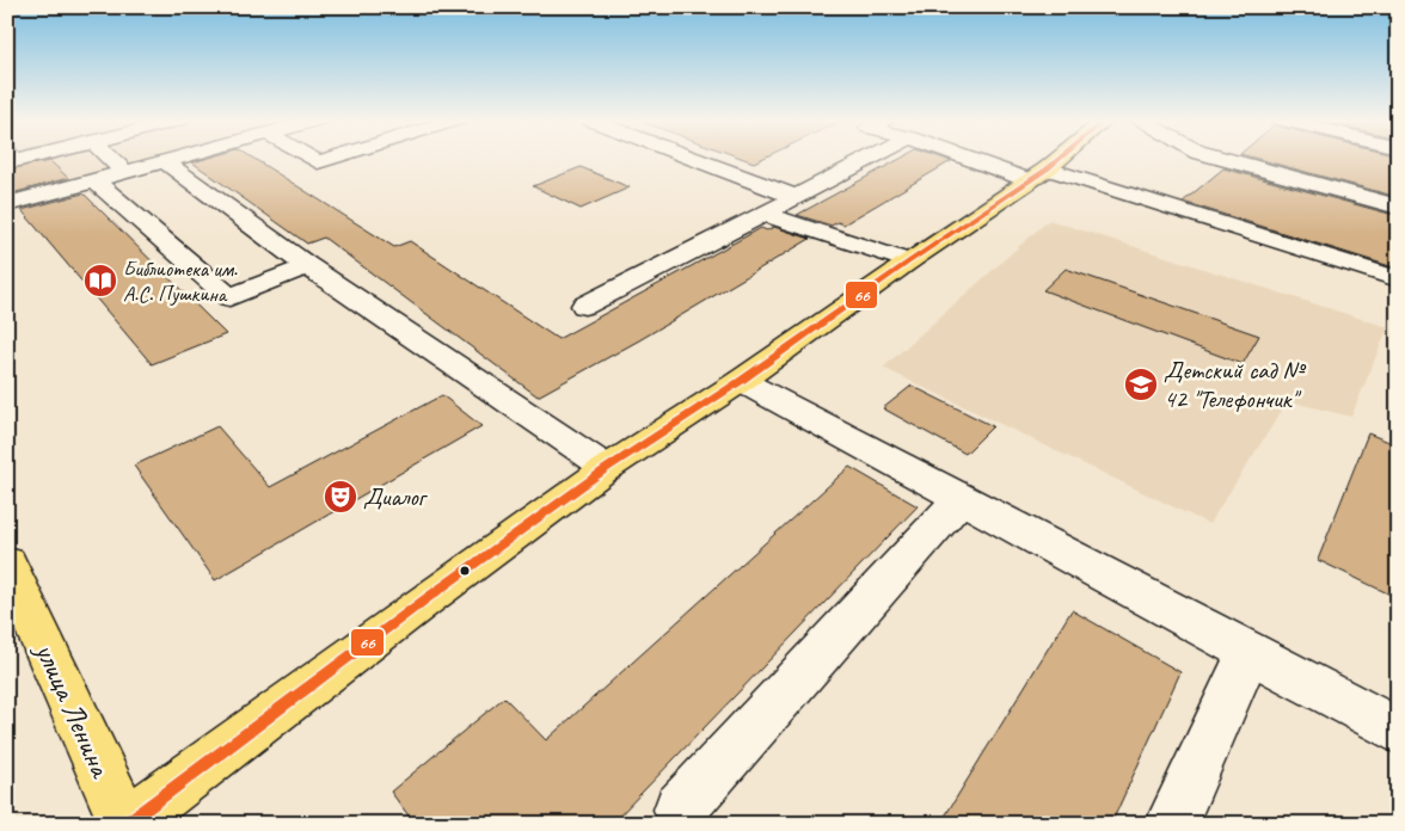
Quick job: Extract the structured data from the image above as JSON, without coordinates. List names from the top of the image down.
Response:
{
  "streets": {
    "main road": ["улица Ленина"]
  },
  "places": {
    "library": ["Библиотека им. А.С. Пушкина"],
    "school or university": ["Детский сад № 42 \"Телефончик\""],
    "theatre": ["Диалог"]
  },
  "lines": ["transit line 66"]
}
